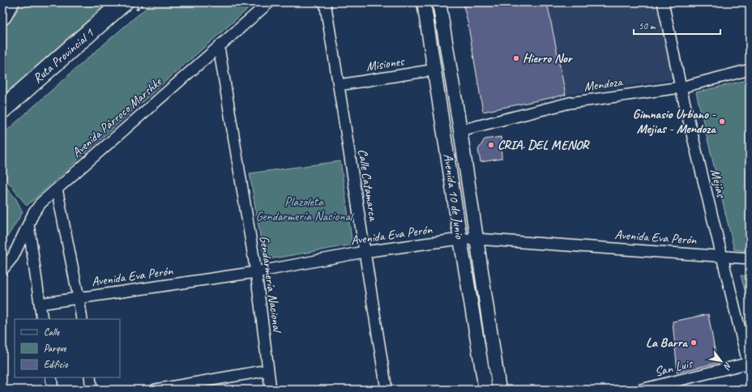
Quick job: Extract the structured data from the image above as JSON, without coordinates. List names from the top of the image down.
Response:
{
  "streets": {
    "highway": ["Ruta Provincial 1"],
    "street": [
      "Misiones",
      "Mendoza",
      "Avenida Párroco Marshke",
      "Mejías",
      "Calle Catamarca",
      "Avenida 10 de Junio",
      "Avenida Eva Perón",
      "Gendarmería Nacional",
      "San Luis"
    ]
  },
  "crossings": [
    ["Misiones", "Calle Catamarca"],
    ["Misiones", "Avenida 10 de Junio"],
    ["Mendoza", "Mejías"],
    ["Mendoza", "Avenida 10 de Junio"],
    ["Avenida Párroco Marshke", "Gendarmería Nacional"],
    ["Mejías", "Avenida Eva Perón"],
    ["Mejías", "San Luis"],
    ["Calle Catamarca", "Avenida Eva Perón"],
    ["Avenida 10 de Junio", "Avenida Eva Perón"],
    ["Avenida Eva Perón", "Gendarmería Nacional"]
  ],
  "parks": ["Plazoleta Gendarmería Nacional"],
  "places": [
    "Hierro Nor",
    "Gimnasio Urbano - Mejias - Mendoza",
    "CRIA. DEL MENOR",
    "La Barra"
  ],
  "legend": ["Calle", "Parque", "Edificio"],
  "scale_bar": "50 m",
  "north": "bottom right"
}
